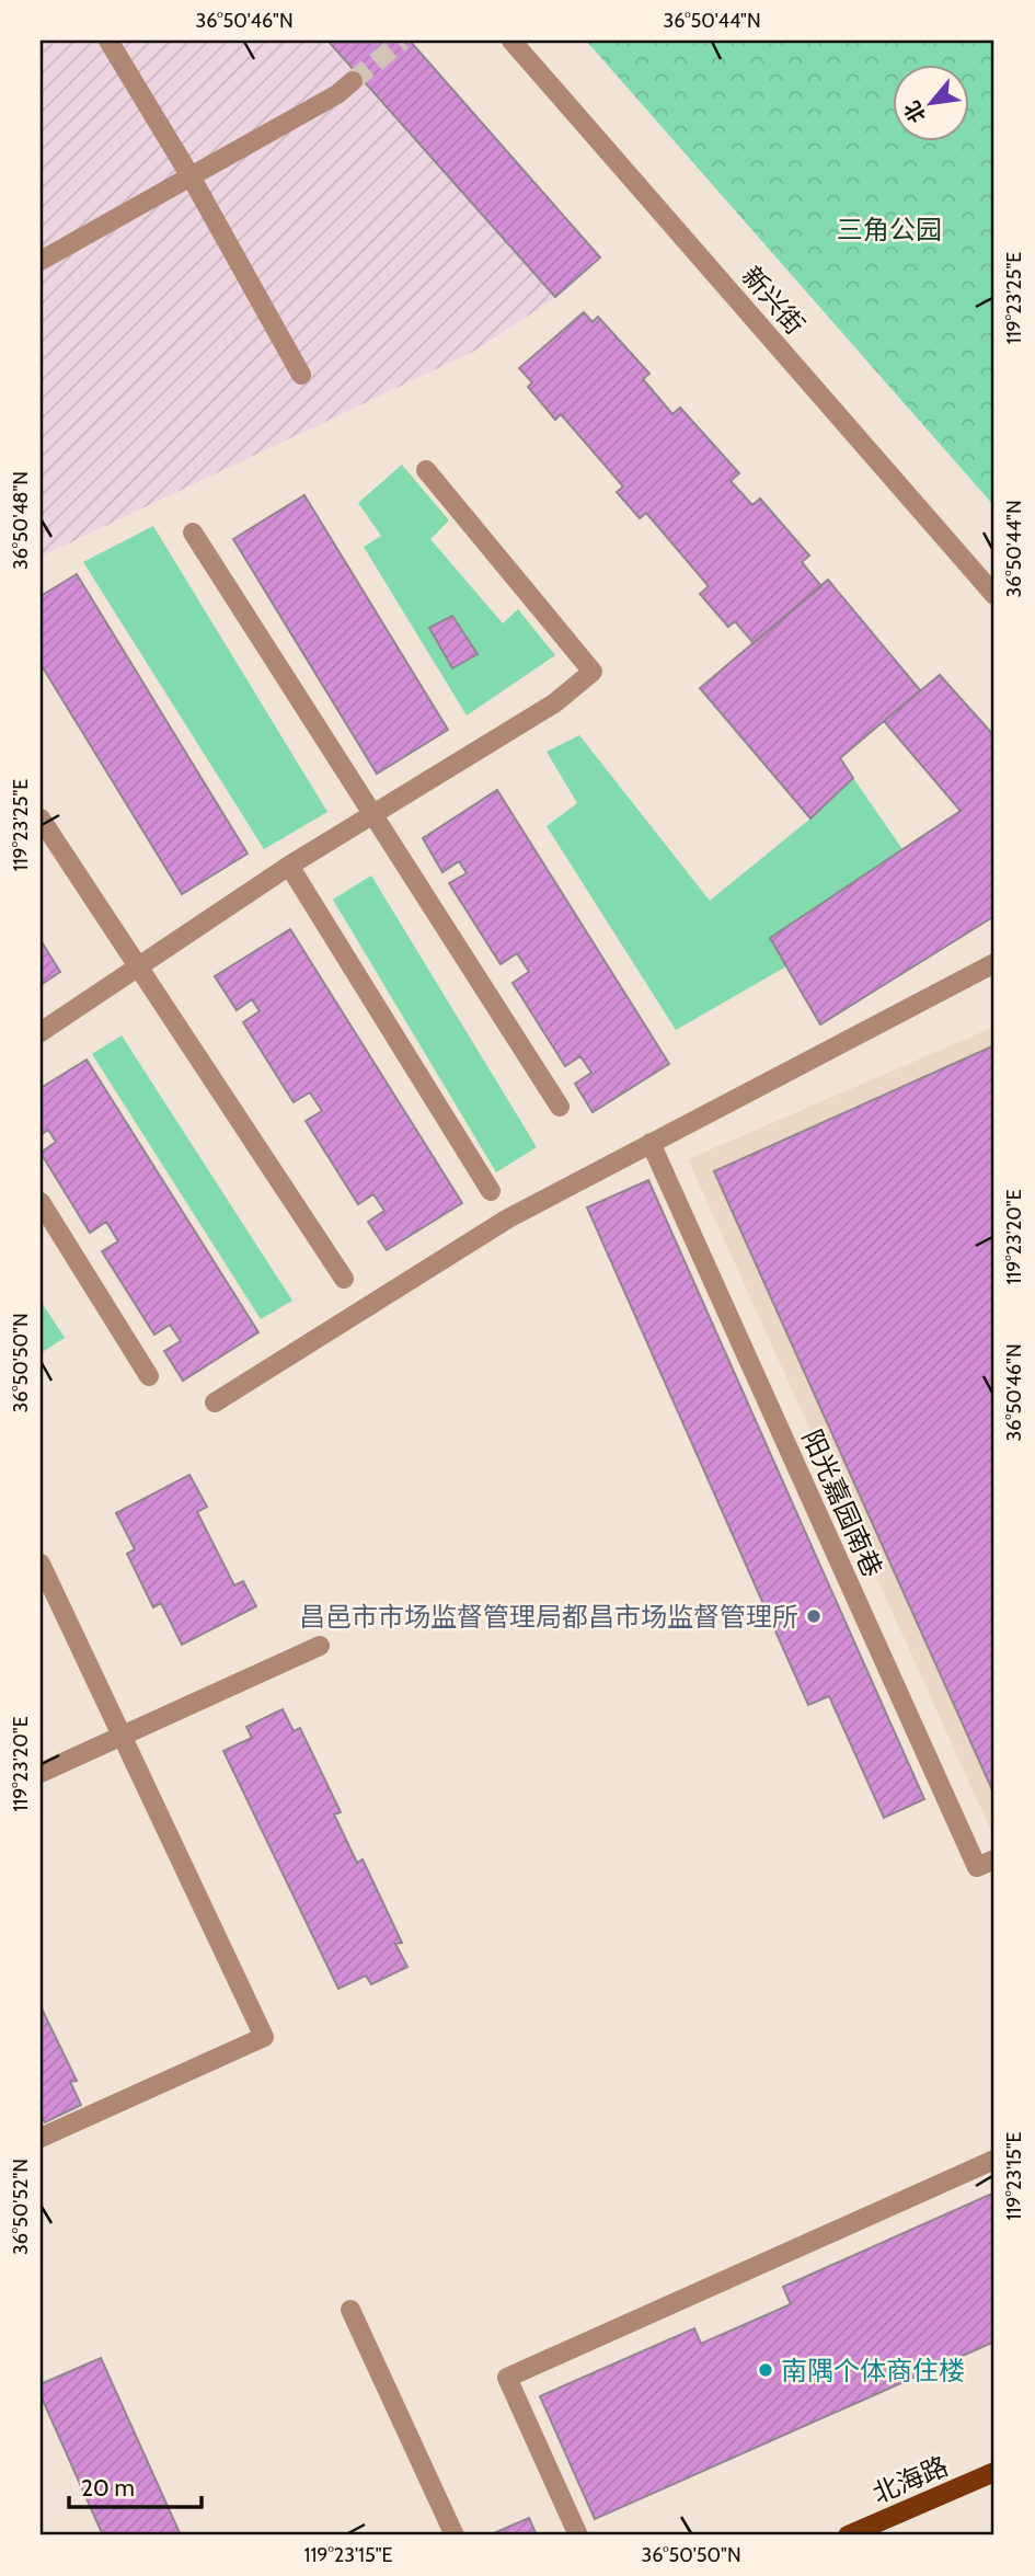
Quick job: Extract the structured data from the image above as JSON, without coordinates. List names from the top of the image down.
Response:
{
  "streets": {
    "main road": ["北海路"],
    "street": ["新兴街", "阳光嘉园南巷"]
  },
  "parks": ["三角公园"],
  "places": ["昌邑市市场监督管理局都昌市场监督管理所", "南隅个体商住楼"],
  "scale_bar": "20 m",
  "north": "bottom left",
  "coordinates": [
    "36°50'46\"N",
    "36°50'44\"N",
    "119°23'25\"E",
    "36°50'48\"N",
    "119°23'20\"E",
    "36°50'50\"N",
    "119°23'15\"E",
    "36°50'52\"N"
  ]
}
